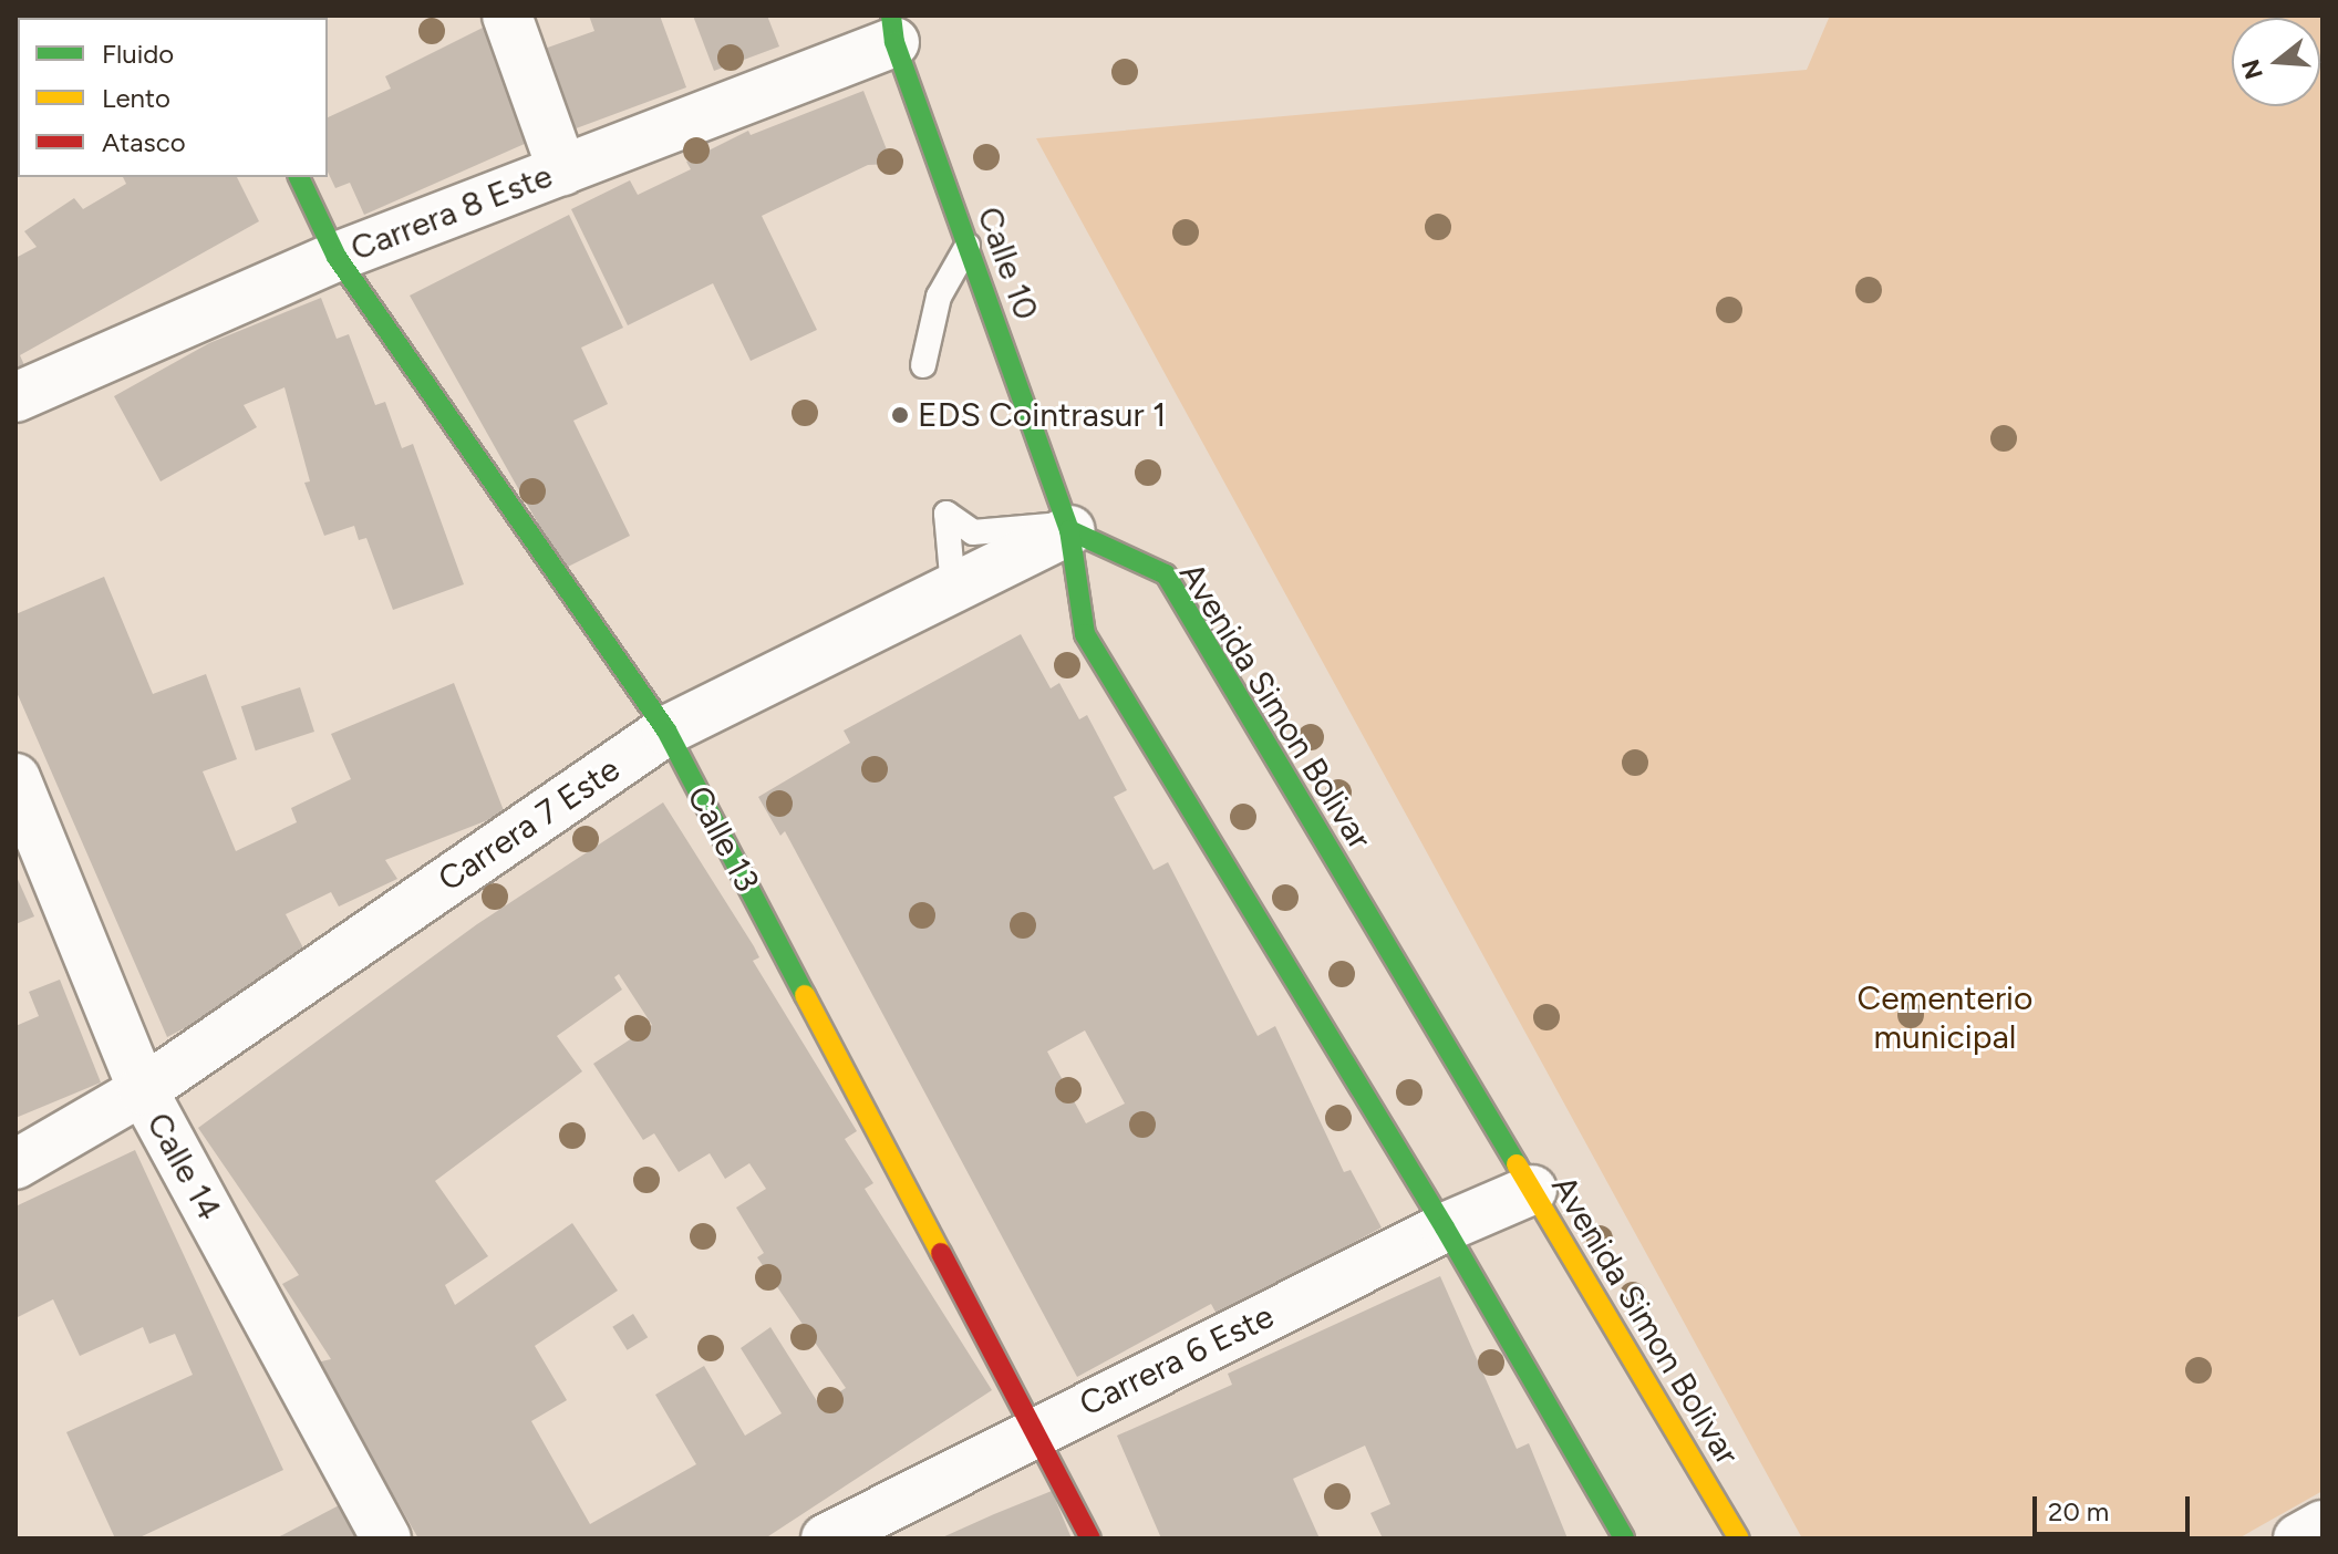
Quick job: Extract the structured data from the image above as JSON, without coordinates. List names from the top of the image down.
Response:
{
  "streets": {
    "main road": ["Calle 10", "Avenida Simon Bolivar", "Calle 13"],
    "street": [
      "Carrera 8 Este",
      "Carrera 7 Este",
      "Calle 14",
      "Carrera 6 Este"
    ]
  },
  "crossings": [
    ["Carrera 8 Este", "Calle 10"],
    ["Carrera 8 Este", "Calle 13"],
    ["Calle 10", "Avenida Simon Bolivar"],
    ["Calle 10", "Carrera 7 Este"],
    ["Avenida Simon Bolivar", "Carrera 7 Este"],
    ["Avenida Simon Bolivar", "Carrera 6 Este"],
    ["Carrera 7 Este", "Calle 13"],
    ["Carrera 7 Este", "Calle 14"],
    ["Calle 13", "Carrera 6 Este"]
  ],
  "parks": ["Cementerio municipal"],
  "places": ["EDS Cointrasur 1"],
  "legend": ["Fluido", "Lento", "Atasco"],
  "scale_bar": "20 m",
  "north": "left"
}
